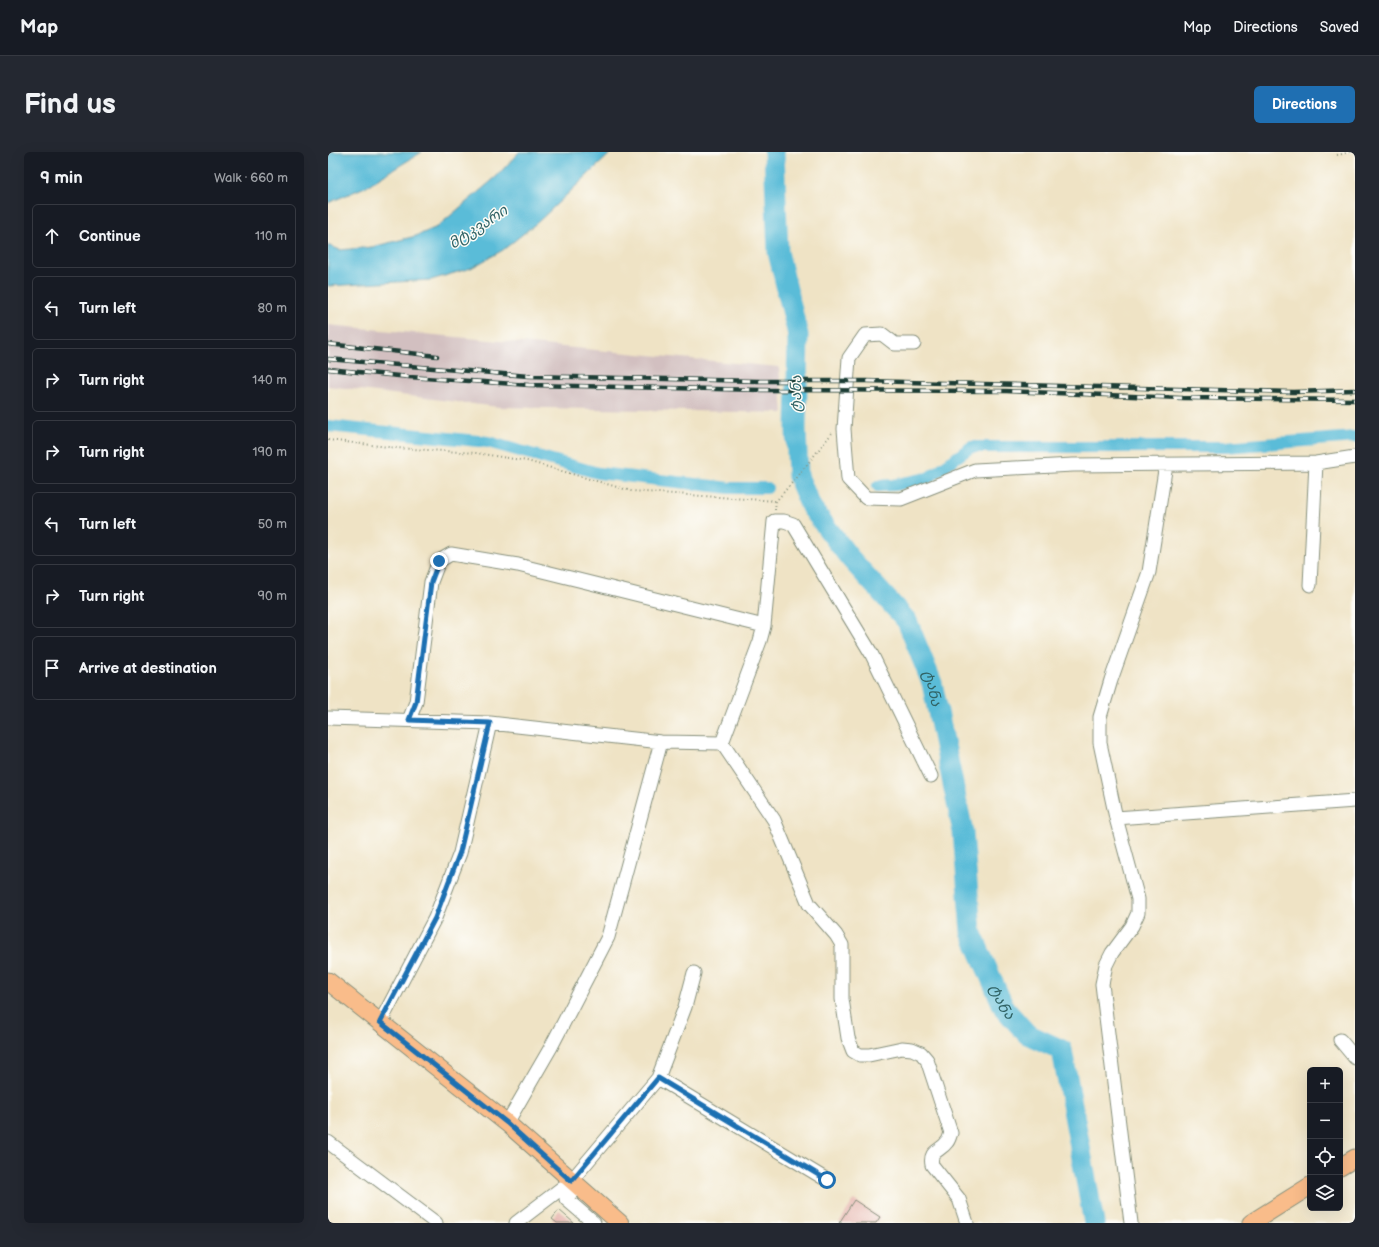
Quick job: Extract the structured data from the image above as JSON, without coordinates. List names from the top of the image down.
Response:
{
  "water": ["მტკვარი", "ტანა"],
  "page": {
    "header": "Map",
    "nav": ["Map", "Directions", "Saved"],
    "buttons": "Directions",
    "title": "Find us",
    "heading": ["9 min", "Walk · 660 m"],
    "list": [
      ["Continue", "110 m"],
      ["Turn left", "80 m"],
      ["Turn right", "140 m"],
      ["Turn right", "190 m"],
      ["Turn left", "50 m"],
      ["Turn right", "90 m"],
      "Arrive at destination"
    ],
    "map_buttons": ["+", "−"]
  }
}
